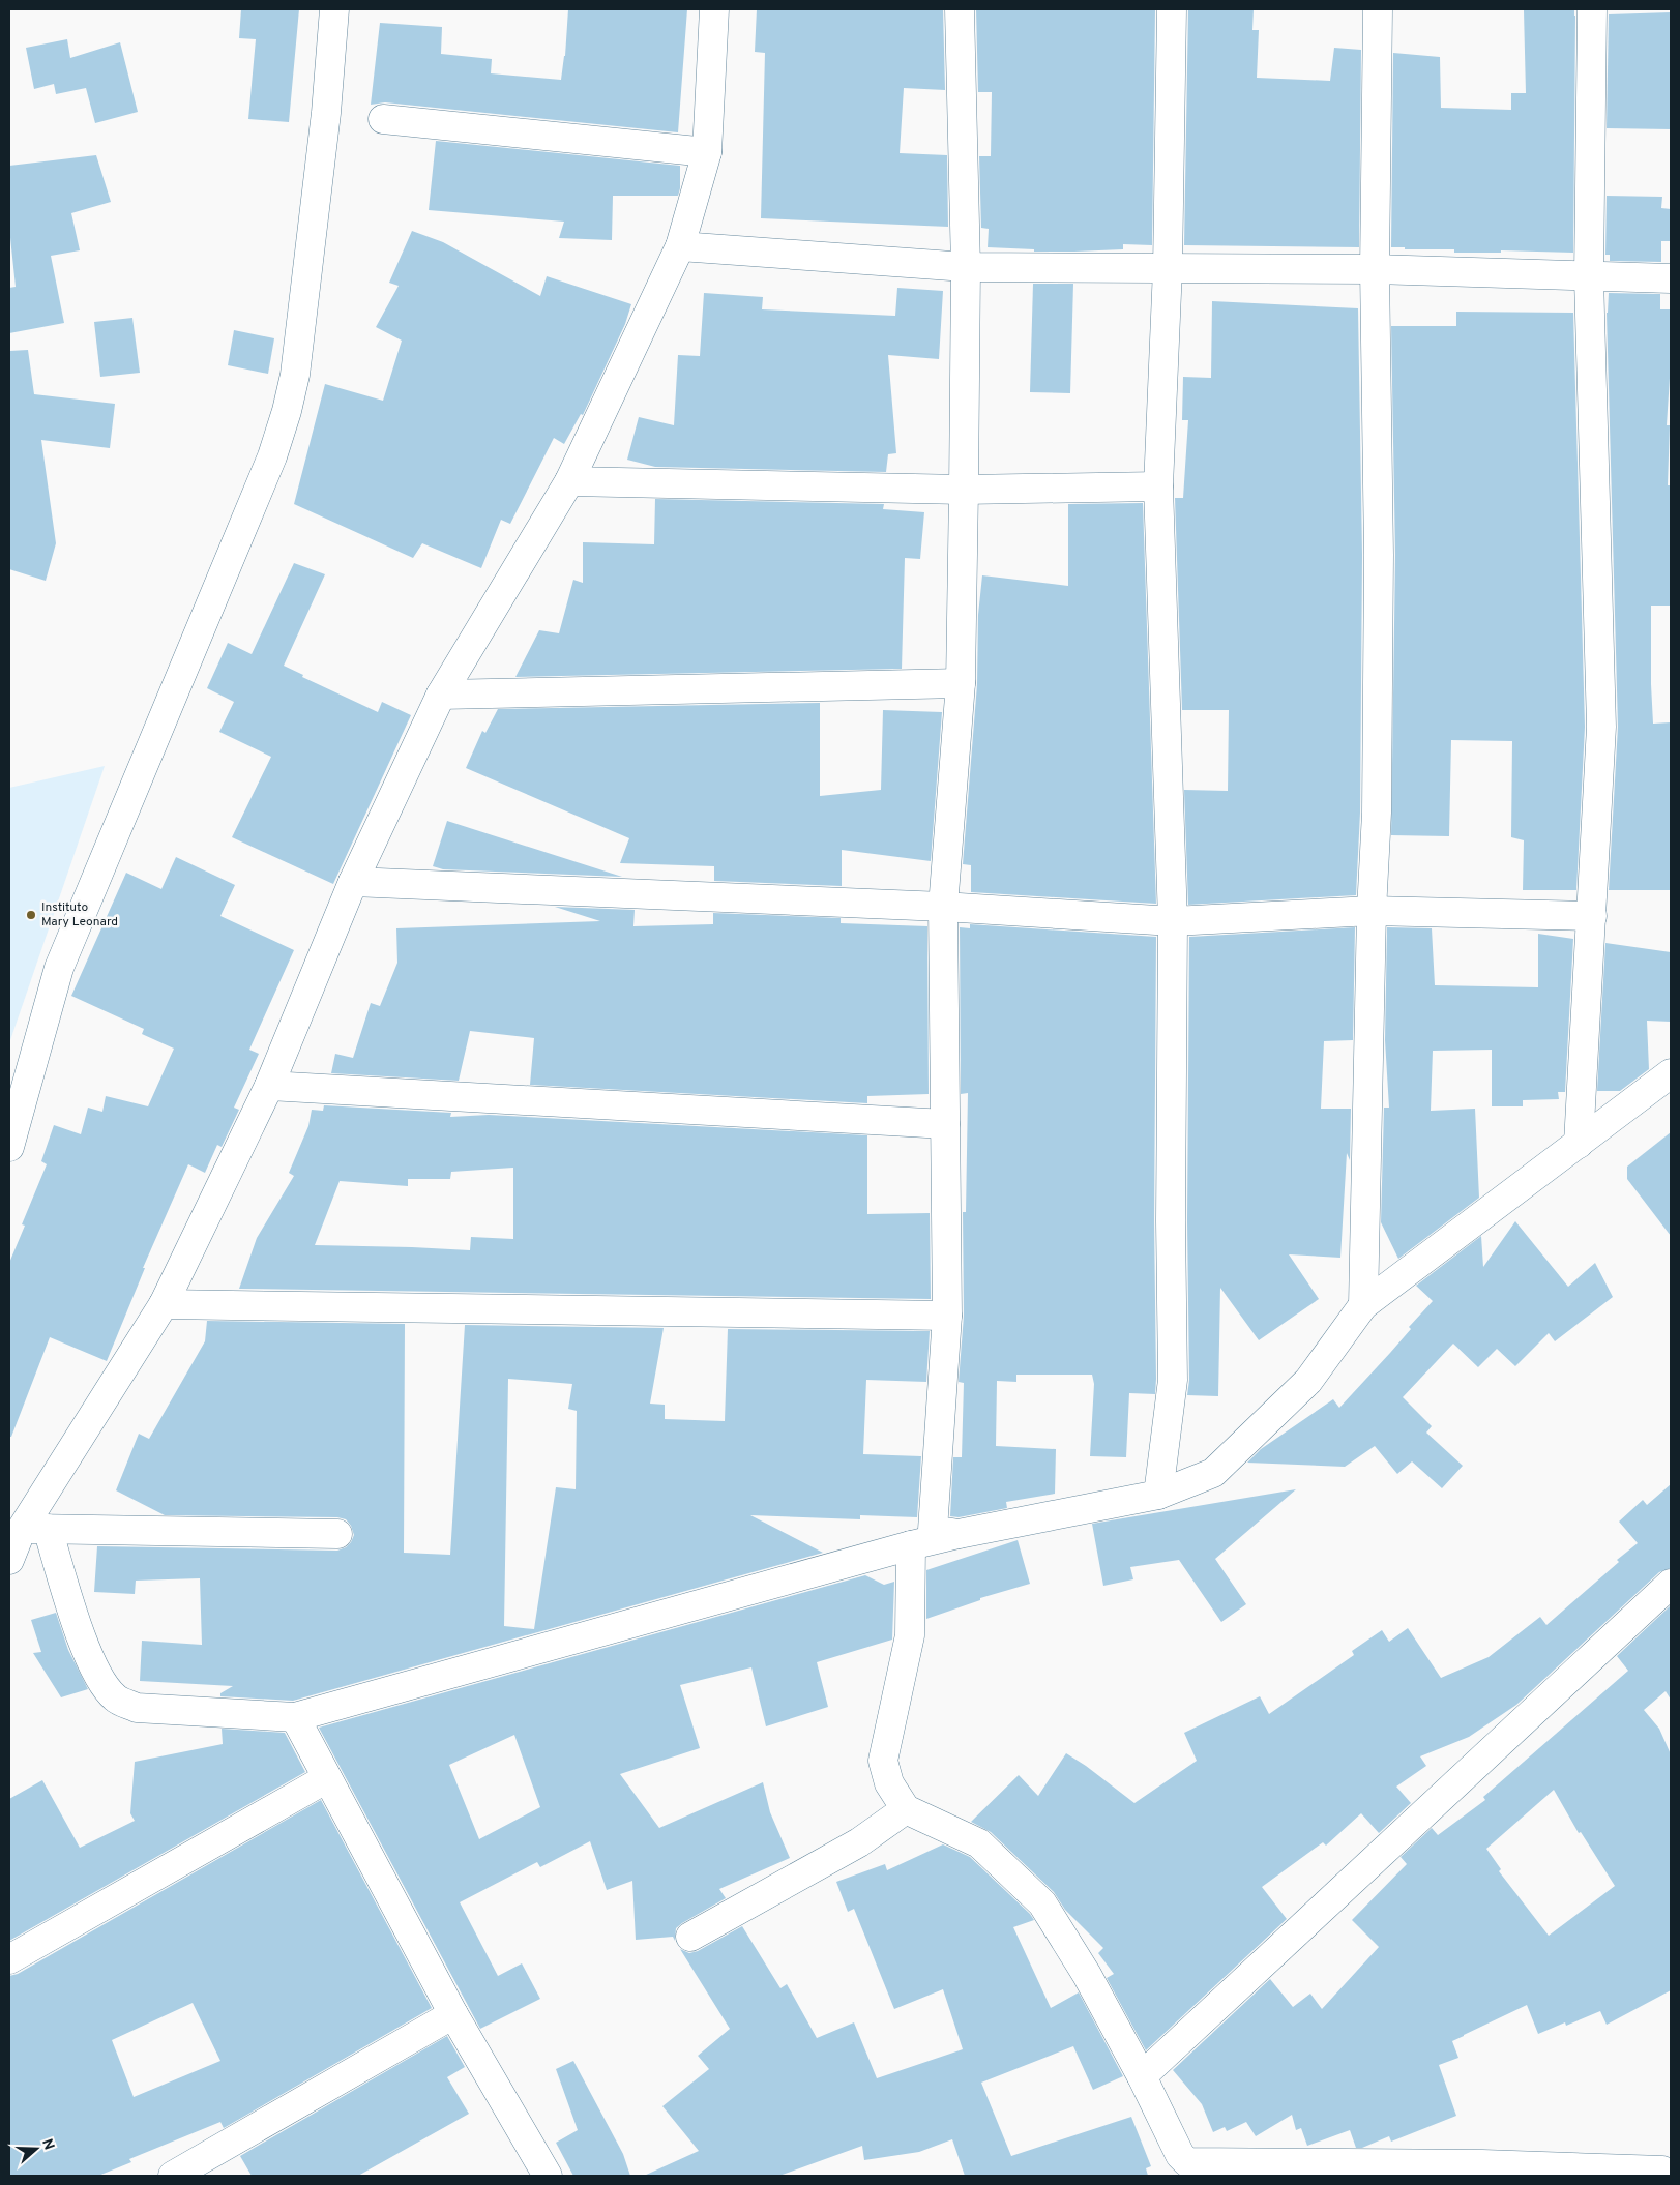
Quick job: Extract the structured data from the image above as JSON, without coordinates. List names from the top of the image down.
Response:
{
  "places": ["Instituto Mary Leonard"],
  "north": "right"
}
